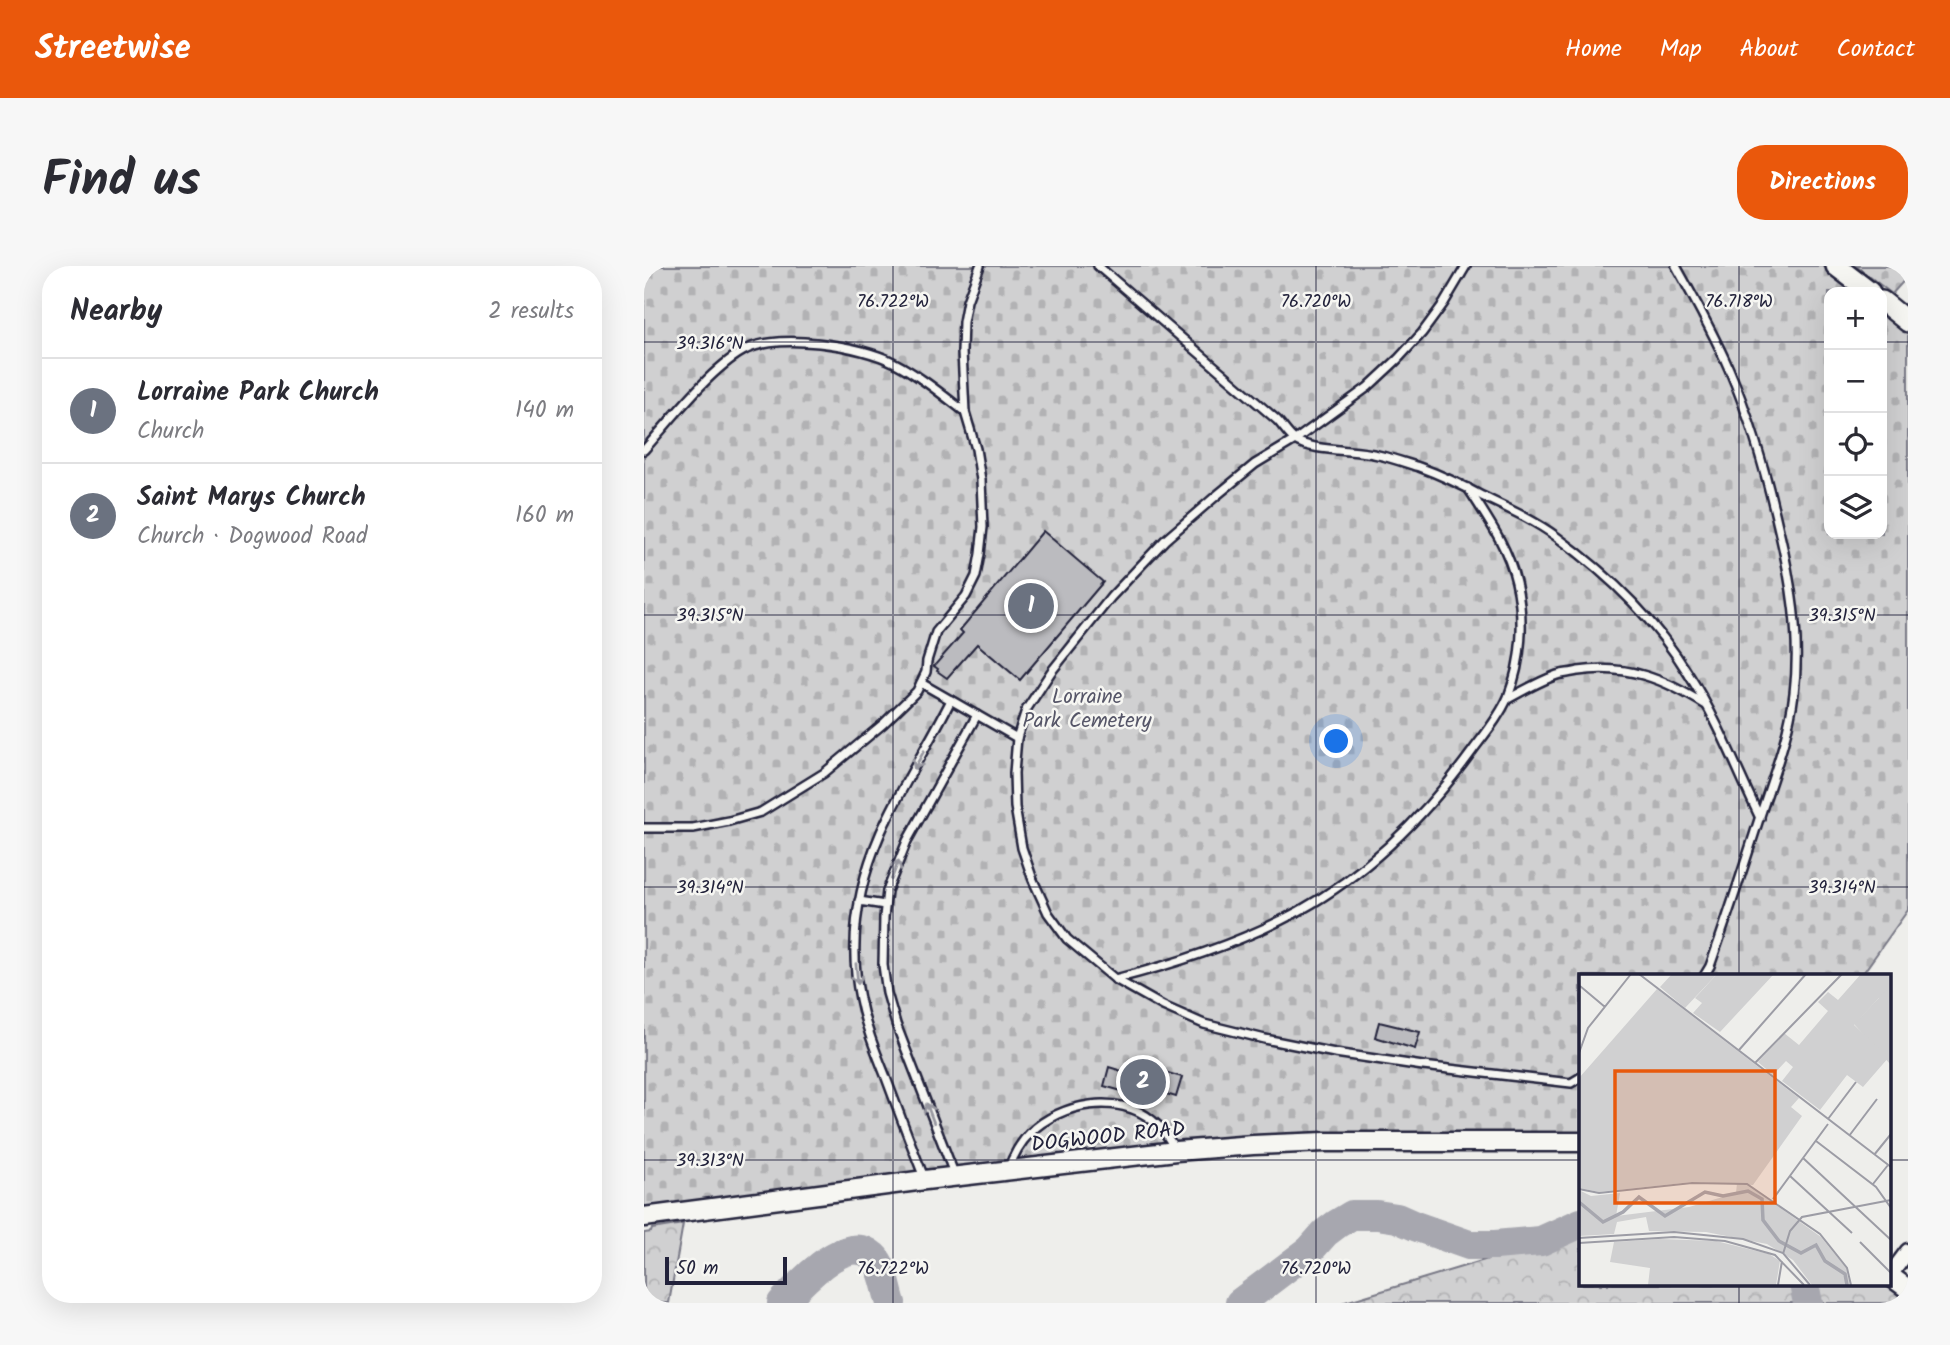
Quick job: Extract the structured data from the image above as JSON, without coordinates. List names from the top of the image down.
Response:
{
  "streets": {
    "street": ["DOGWOOD ROAD"]
  },
  "parks": ["Lorraine Park Cemetery"],
  "scale_bar": "50 m",
  "page": {
    "header": "Streetwise",
    "nav": [
      "Home",
      "Map",
      "About",
      "Contact"
    ],
    "title": "Find us",
    "buttons": "Directions",
    "heading": ["Nearby", "2 results"],
    "map_buttons": ["+", "−"],
    "list": [
      {
        "mark": "1",
        "name": "Lorraine Park Church",
        "note": "Church",
        "value": "140 m"
      },
      {
        "mark": "2",
        "name": "Saint Marys Church",
        "note": "Church · Dogwood Road",
        "value": "160 m"
      }
    ],
    "pins": ["1", "2"],
    "scale": "50 m"
  },
  "coordinates": [
    "76.722°W",
    "76.720°W",
    "76.718°W",
    "39.316°N",
    "39.315°N",
    "39.314°N",
    "39.313°N"
  ]
}
